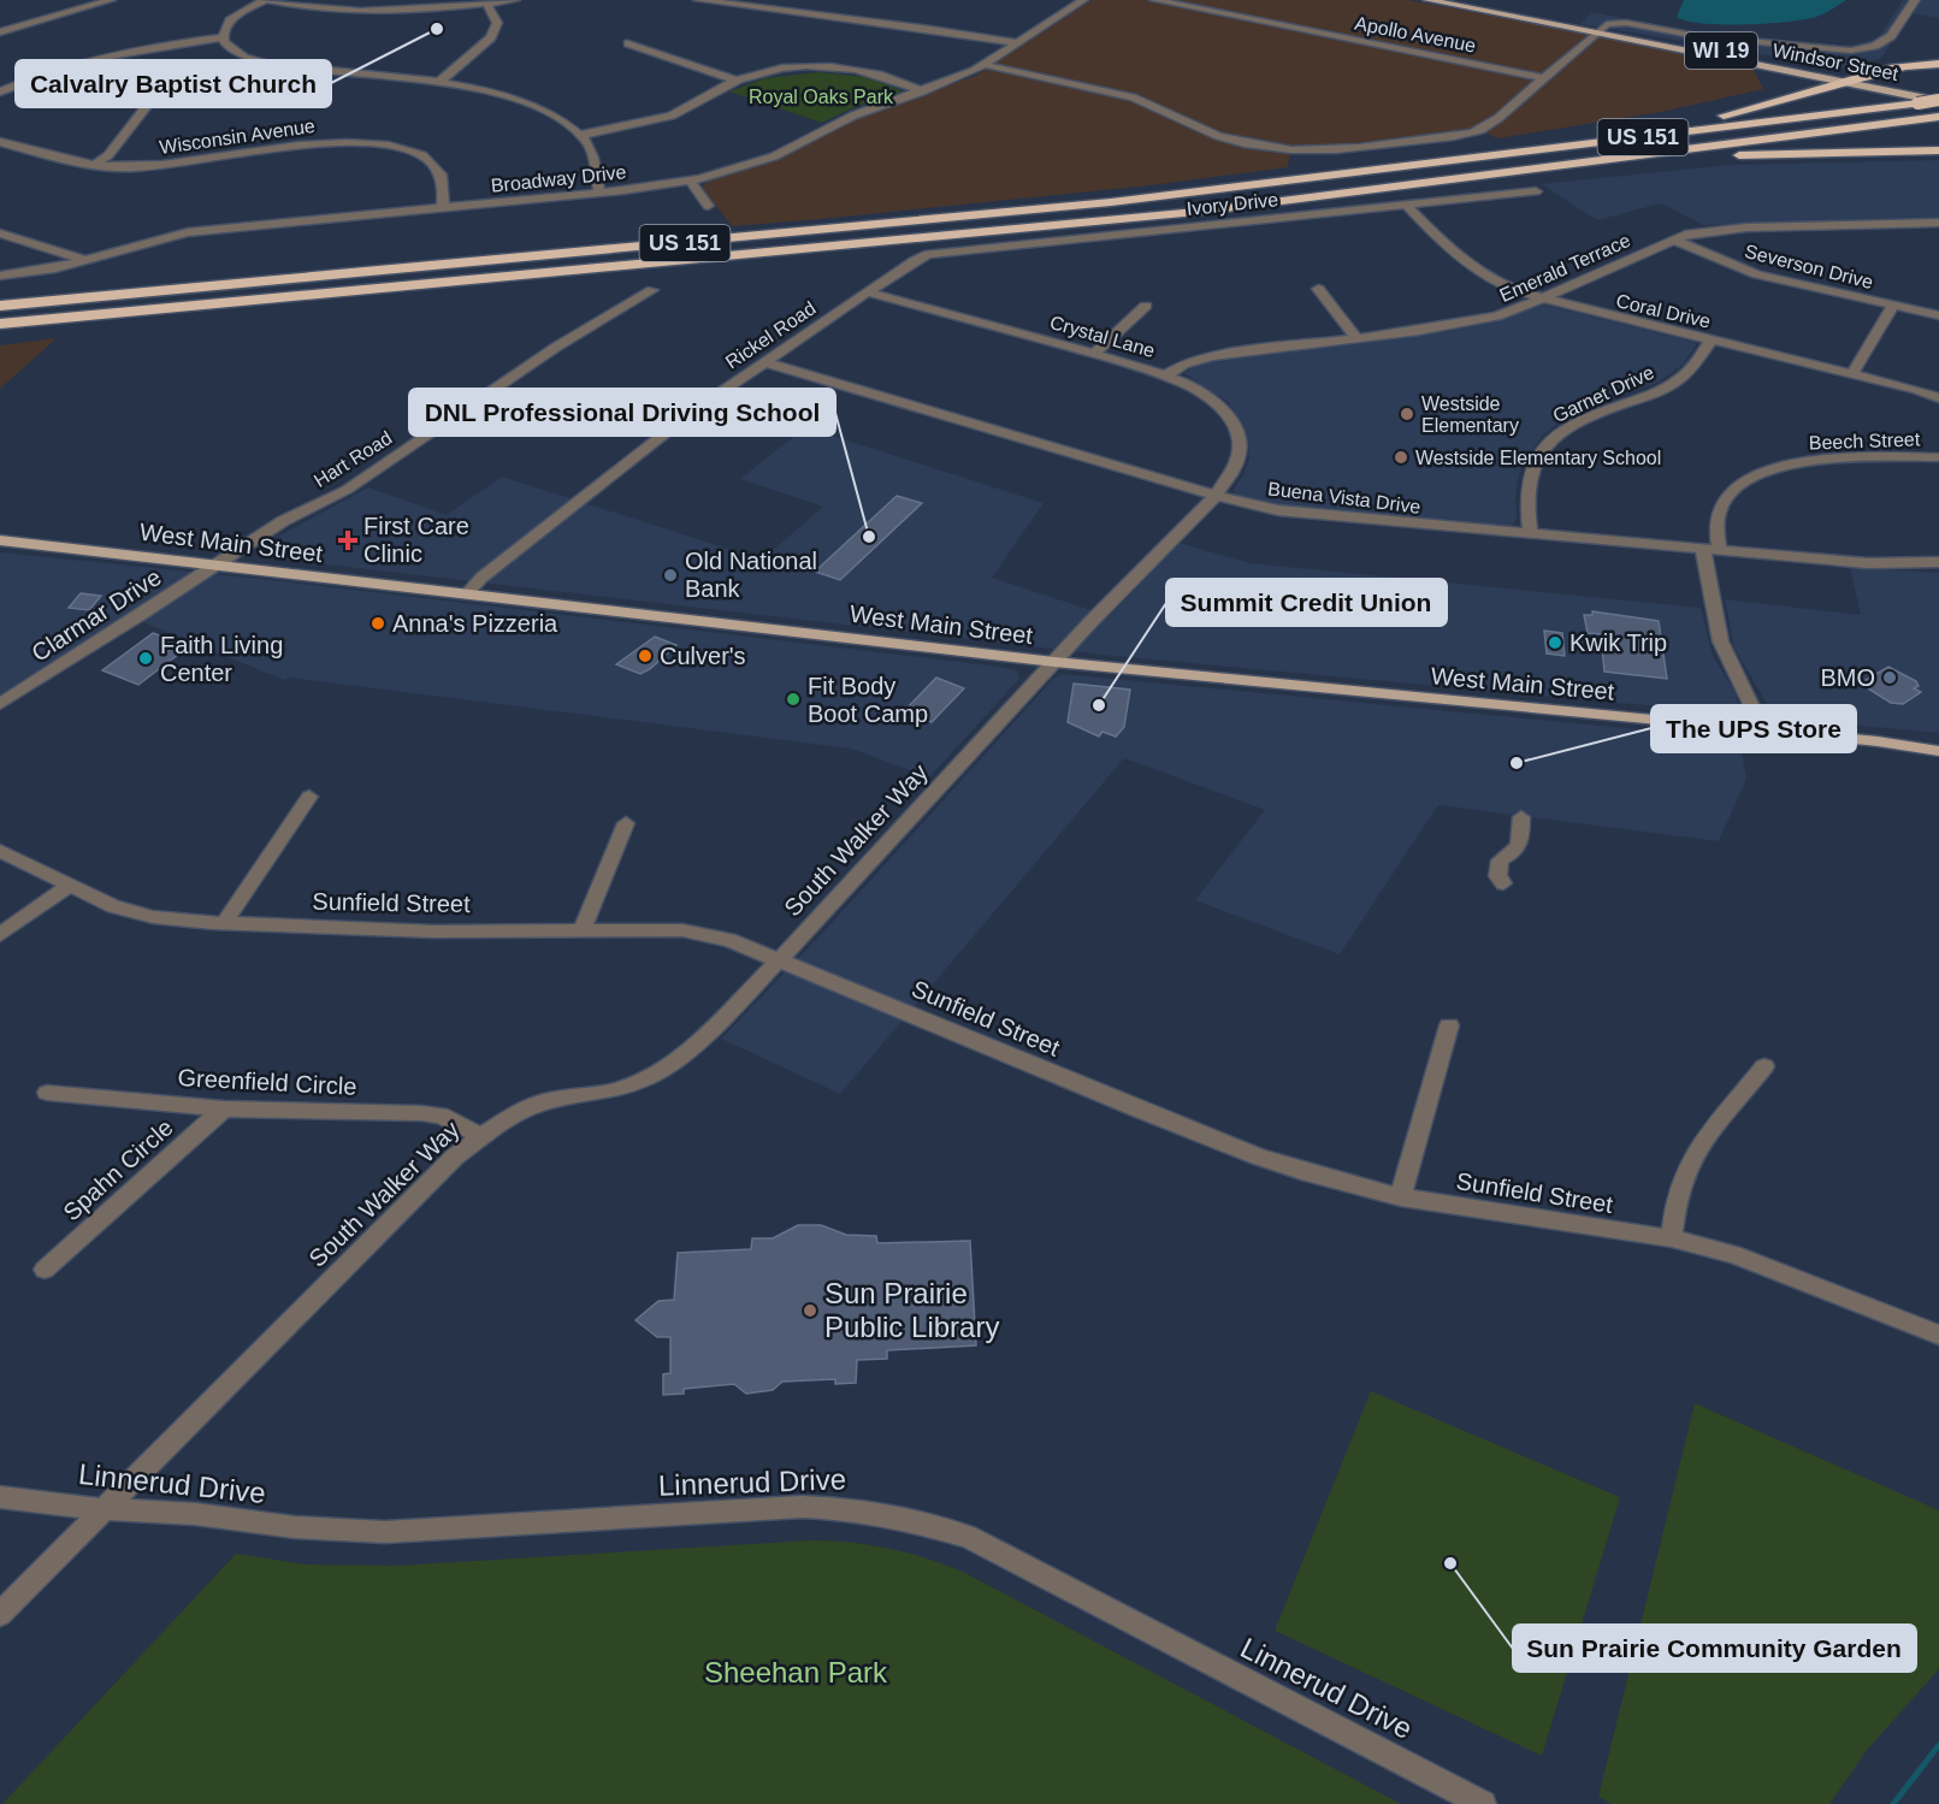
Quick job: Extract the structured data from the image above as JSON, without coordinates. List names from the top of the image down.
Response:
{
  "streets": {
    "highway": ["US 151"],
    "main road": ["WI 19", "Windsor Street", "West Main Street"],
    "street": [
      "Apollo Avenue",
      "Wisconsin Avenue",
      "Broadway Drive",
      "Ivory Drive",
      "Severson Drive",
      "Emerald Terrace",
      "Coral Drive",
      "Rickel Road",
      "Crystal Lane",
      "Garnet Drive",
      "Beech Street",
      "Hart Road",
      "Buena Vista Drive",
      "Clarmar Drive",
      "South Walker Way",
      "Sunfield Street",
      "Greenfield Circle",
      "Spahn Circle",
      "Linnerud Drive"
    ]
  },
  "crossings": [
    ["Windsor Street", "US 151"],
    ["Wisconsin Avenue", "Broadway Drive"],
    ["Ivory Drive", "Coral Drive"],
    ["Ivory Drive", "Rickel Road"],
    ["Severson Drive", "Emerald Terrace"],
    ["Emerald Terrace", "Coral Drive"],
    ["Emerald Terrace", "Crystal Lane"],
    ["Coral Drive", "Garnet Drive"],
    ["Rickel Road", "Crystal Lane"],
    ["Rickel Road", "Buena Vista Drive"],
    ["Rickel Road", "West Main Street"],
    ["Crystal Lane", "Buena Vista Drive"],
    ["Crystal Lane", "West Main Street"],
    ["Crystal Lane", "South Walker Way"],
    ["Garnet Drive", "Buena Vista Drive"],
    ["Beech Street", "Buena Vista Drive"],
    ["Hart Road", "West Main Street"],
    ["Hart Road", "Clarmar Drive"],
    ["West Main Street", "Clarmar Drive"],
    ["West Main Street", "South Walker Way"],
    ["South Walker Way", "Sunfield Street"],
    ["South Walker Way", "Greenfield Circle"],
    ["South Walker Way", "Linnerud Drive"],
    ["Greenfield Circle", "Spahn Circle"]
  ],
  "parks": ["Royal Oaks Park", "Sheehan Park"],
  "places": {
    "other": [
      "Calvalry Baptist Church",
      "Westside Elementary",
      "Westside Elementary School",
      "DNL Professional Driving School",
      "Old National Bank",
      "Anna's Pizzeria",
      "Kwik Trip",
      "Culver's",
      "Faith Living Center",
      "BMO",
      "Fit Body Boot Camp",
      "Summit Credit Union",
      "The UPS Store",
      "Sun Prairie Public Library",
      "Sun Prairie Community Garden"
    ],
    "health": ["First Care Clinic"]
  }
}
